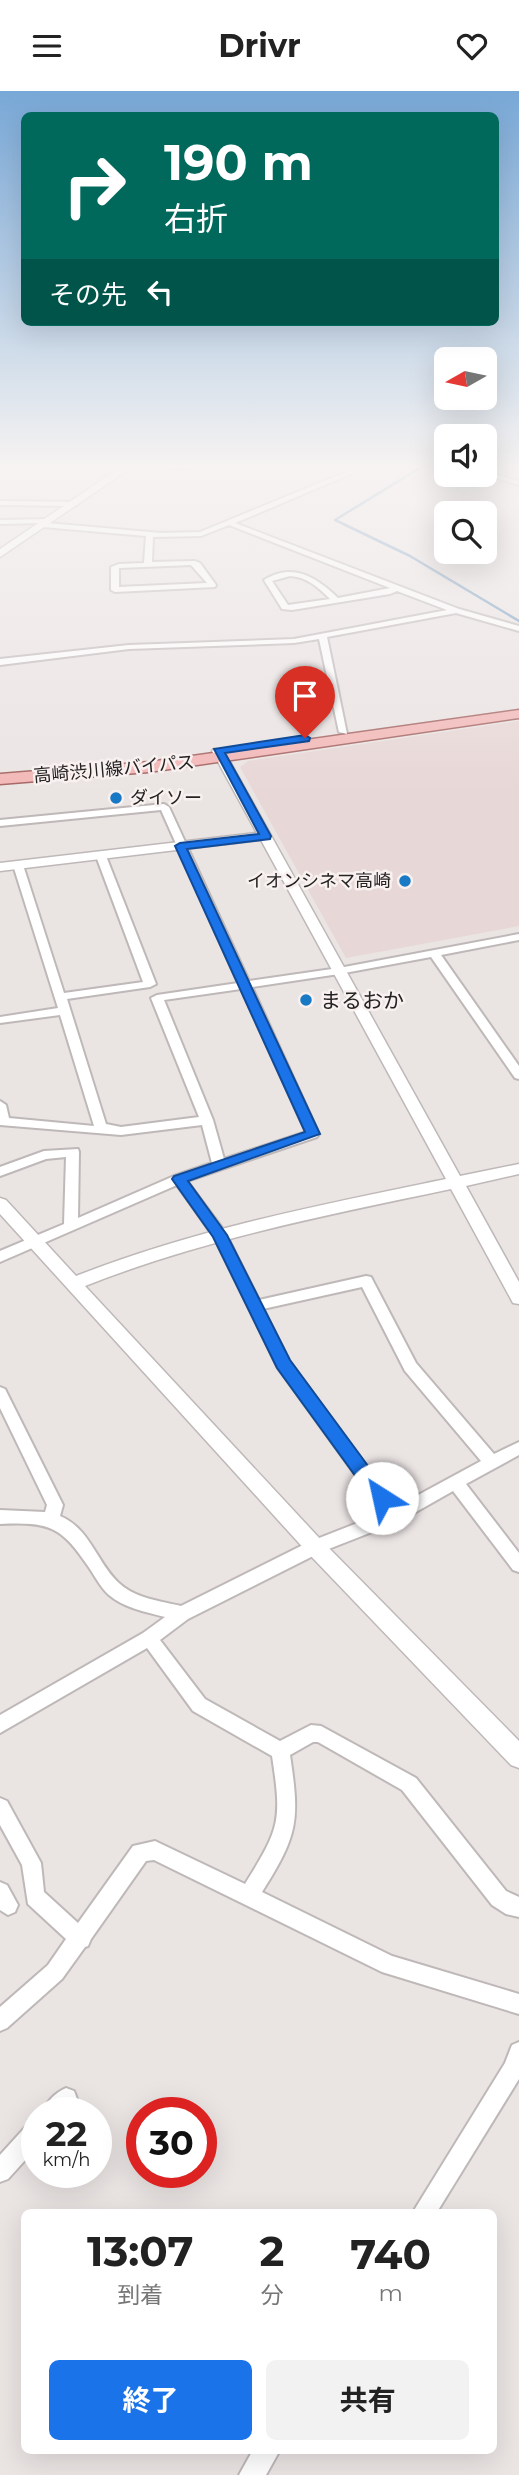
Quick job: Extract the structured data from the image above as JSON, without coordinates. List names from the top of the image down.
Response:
{
  "streets": {
    "main road": ["高崎渋川線バイパス"]
  },
  "places": ["ダイソー", "イオンシネマ高崎", "まるおか"],
  "north": "left",
  "page": {
    "header": "Drivr",
    "turn": ["190 m", "右折"],
    "then": "その先",
    "speed": "22 km/h",
    "limit": "30",
    "eta": [
      "13:07",
      "到着",
      "2",
      "分",
      "740",
      "m"
    ],
    "buttons": ["終了", "共有"]
  }
}
